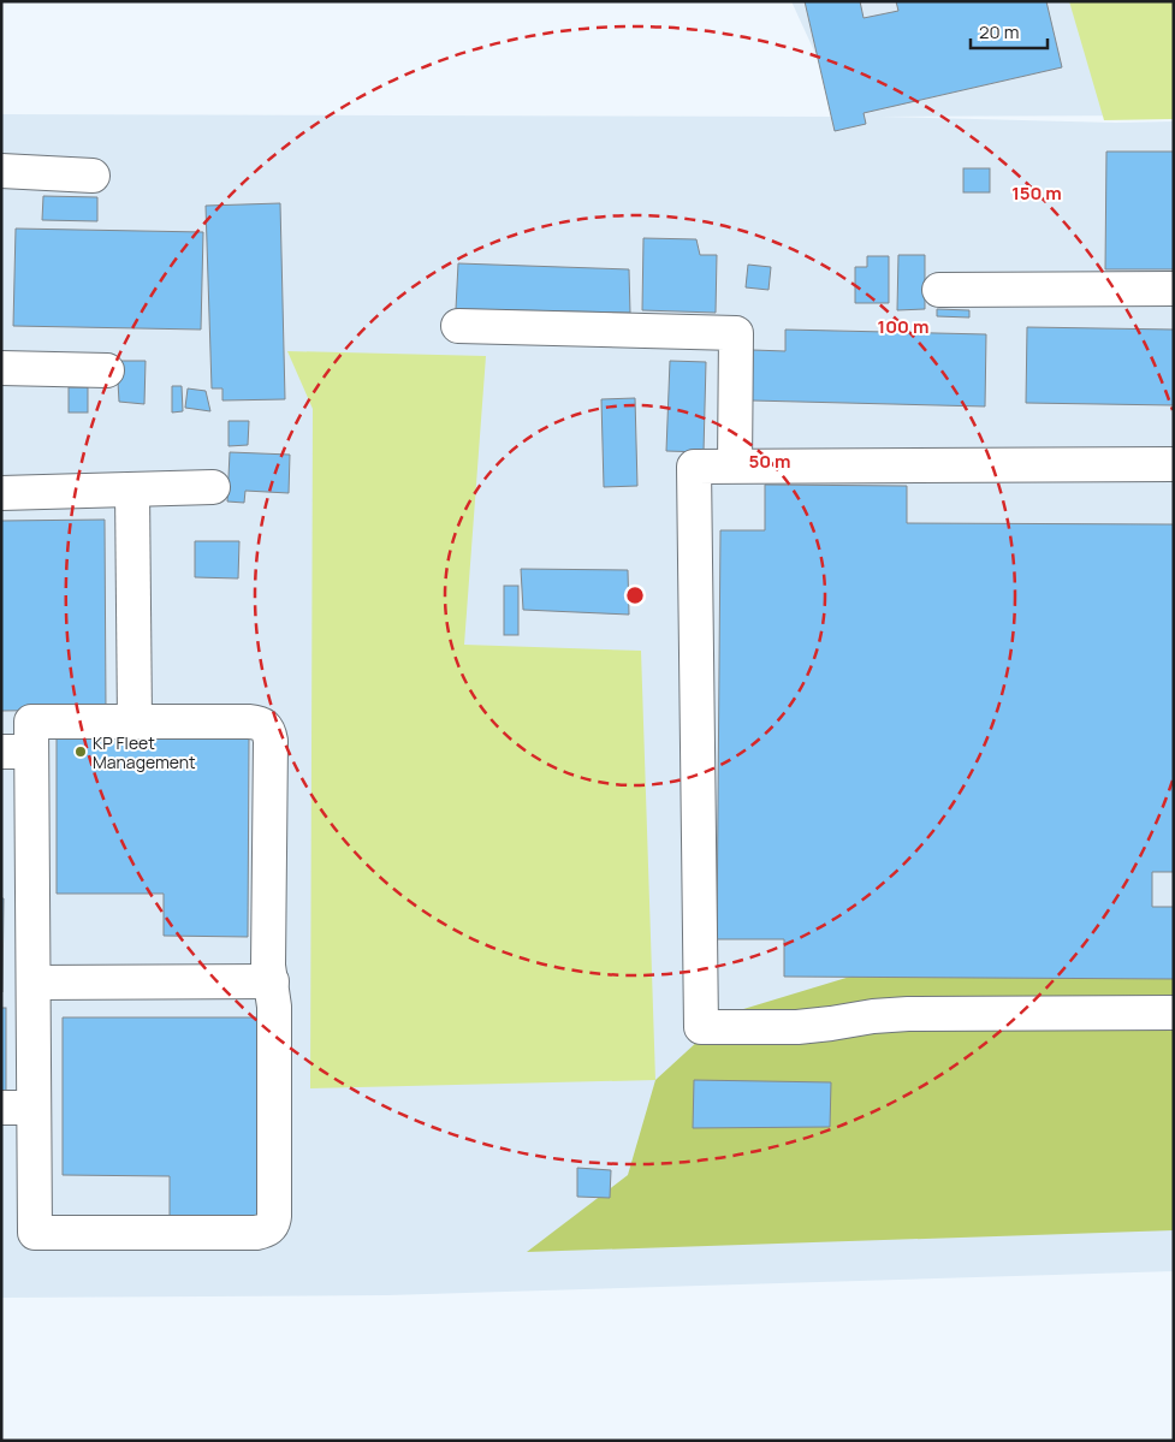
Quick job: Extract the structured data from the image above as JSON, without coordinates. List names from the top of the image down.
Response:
{
  "places": ["KP Fleet Management"],
  "scale_bar": "20 m",
  "rings": ["150 m", "100 m", "50 m"]
}
